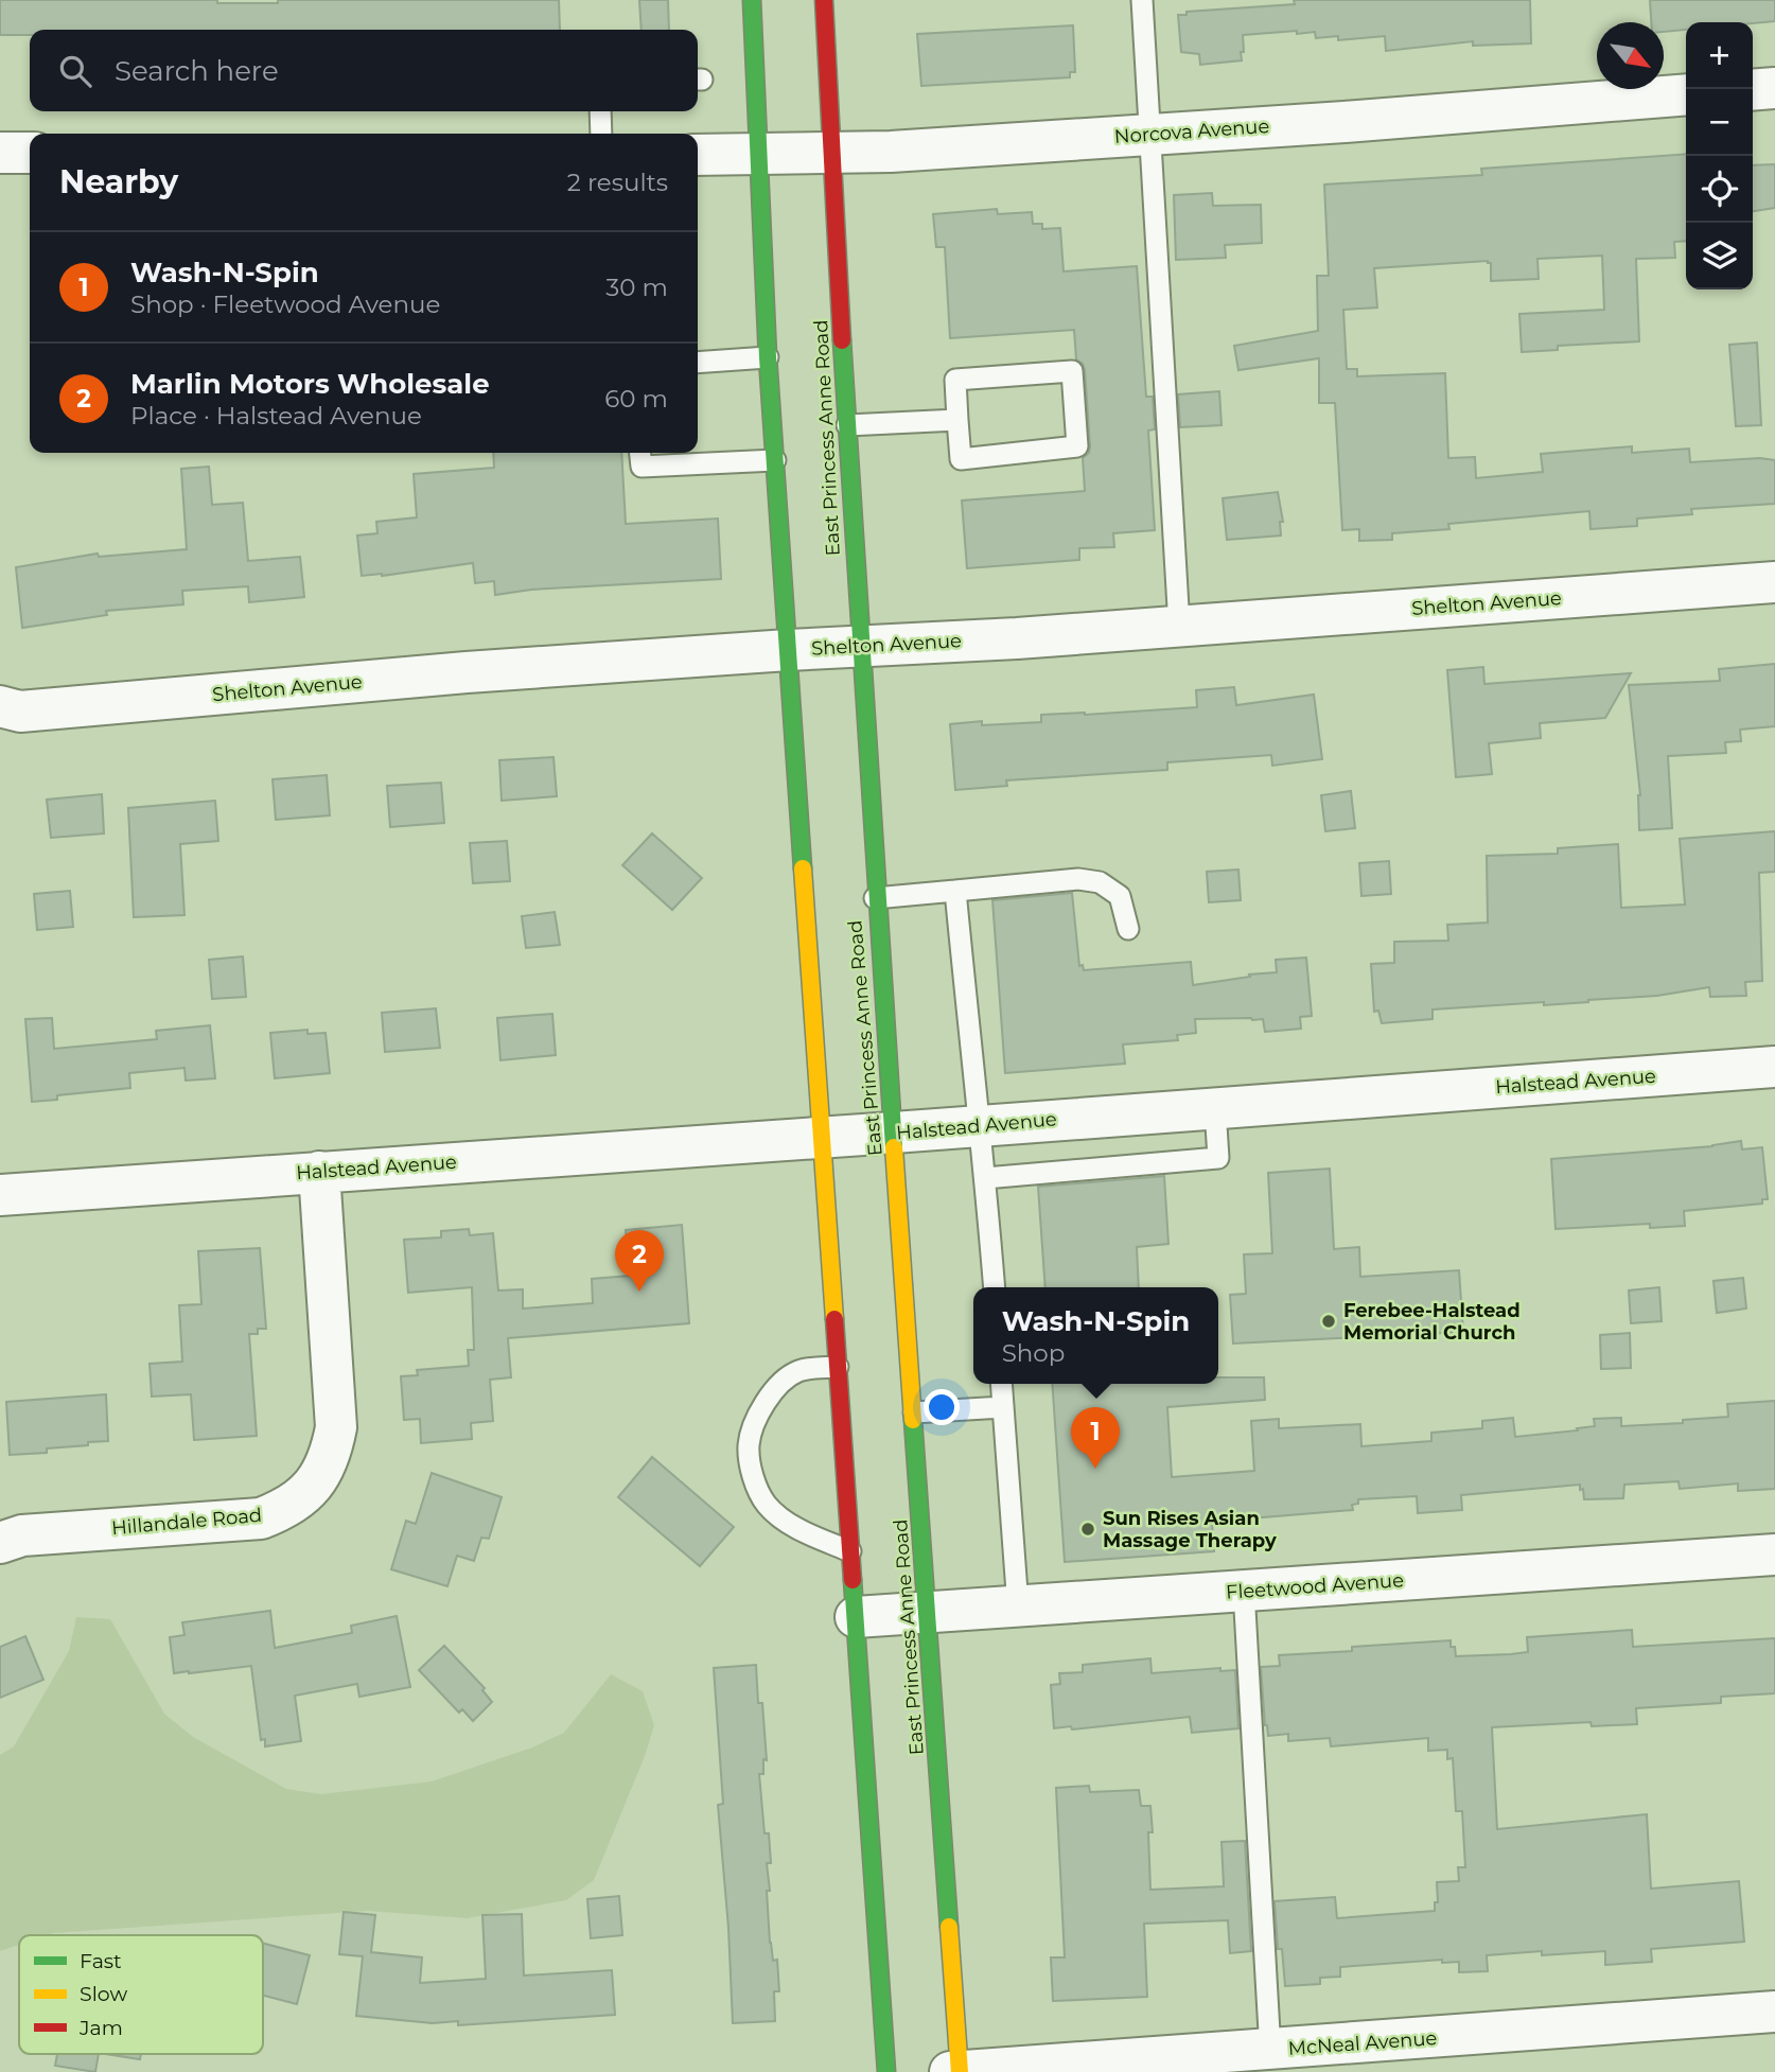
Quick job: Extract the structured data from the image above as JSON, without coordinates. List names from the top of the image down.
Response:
{
  "streets": {
    "main road": ["East Princess Anne Road"],
    "street": [
      "Norcova Avenue",
      "Shelton Avenue",
      "Halstead Avenue",
      "Hillandale Road",
      "Fleetwood Avenue",
      "McNeal Avenue"
    ]
  },
  "crossings": [
    ["Norcova Avenue", "East Princess Anne Road"],
    ["East Princess Anne Road", "Shelton Avenue"],
    ["East Princess Anne Road", "Halstead Avenue"],
    ["East Princess Anne Road", "Fleetwood Avenue"],
    ["East Princess Anne Road", "McNeal Avenue"],
    ["Halstead Avenue", "Hillandale Road"]
  ],
  "places": ["Ferebee-Halstead Memorial Church", "Sun Rises Asian Massage Therapy"],
  "legend": ["Fast", "Slow", "Jam"],
  "north": "bottom right",
  "page": {
    "map_buttons": ["+", "−"],
    "search": "Search here",
    "heading": ["Nearby", "2 results"],
    "list": [
      {
        "mark": "1",
        "name": "Wash-N-Spin",
        "note": "Shop · Fleetwood Avenue",
        "value": "30 m"
      },
      {
        "mark": "2",
        "name": "Marlin Motors Wholesale",
        "note": "Place · Halstead Avenue",
        "value": "60 m"
      }
    ],
    "pins": ["2", "1"],
    "popup": ["Wash-N-Spin", "Shop"]
  }
}
